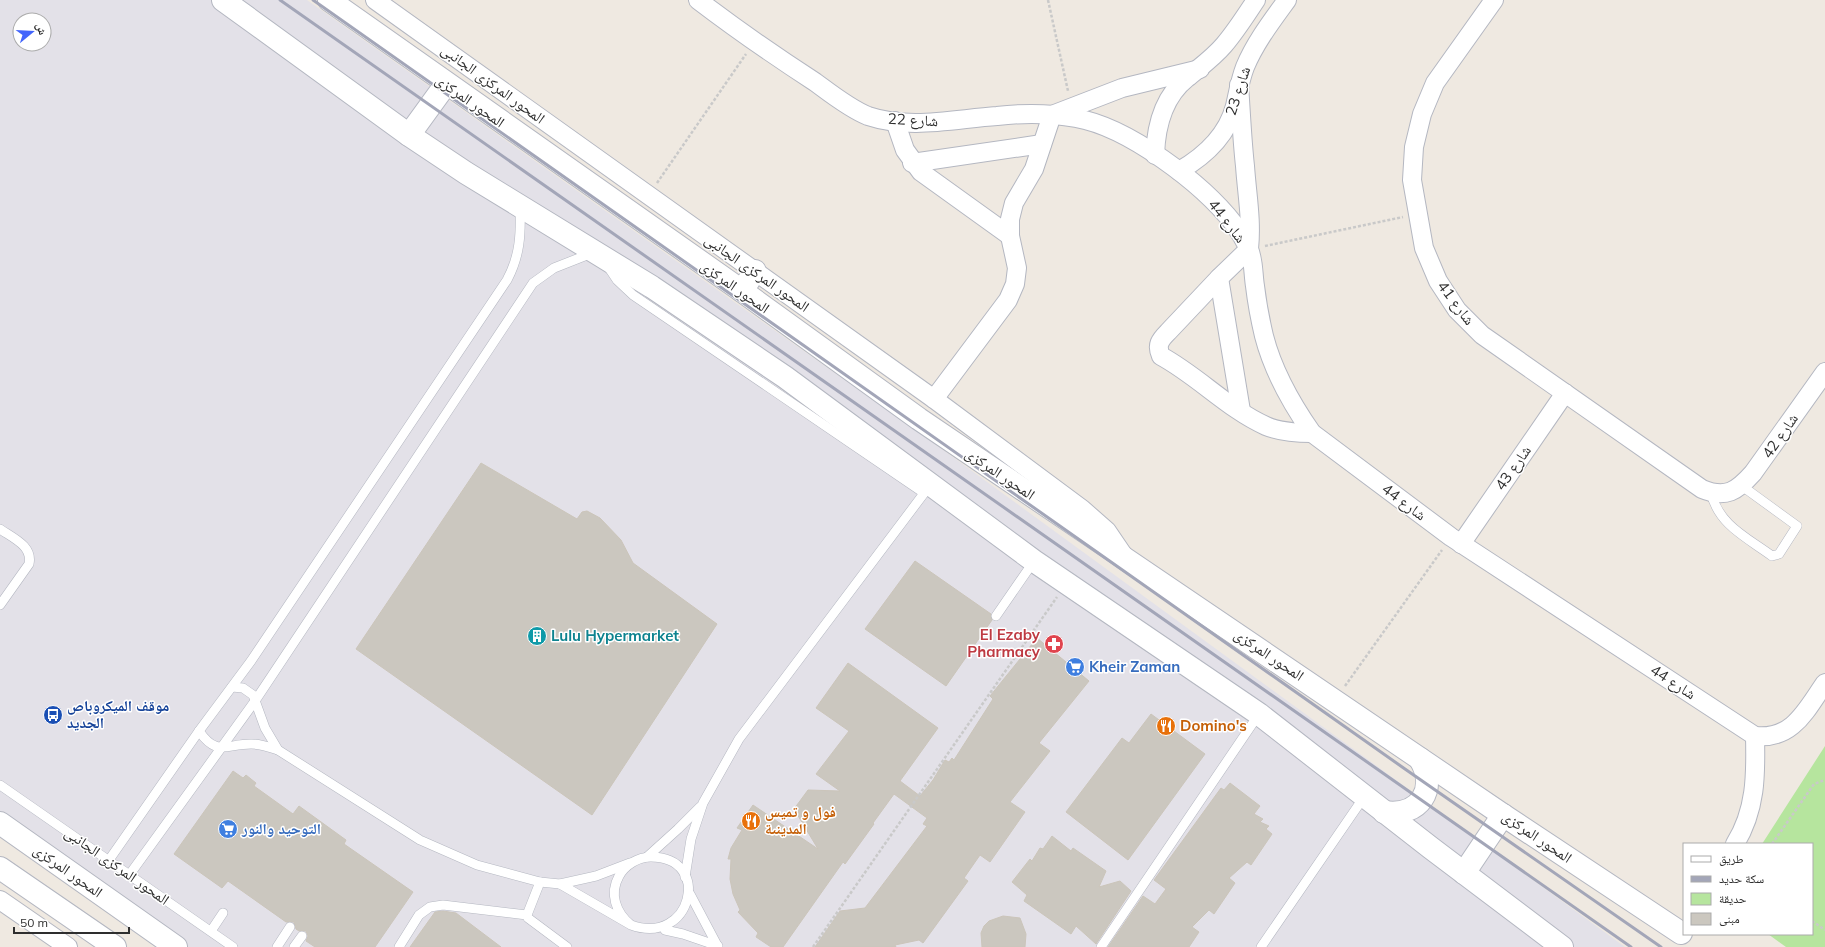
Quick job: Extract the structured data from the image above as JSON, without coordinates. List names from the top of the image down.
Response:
{
  "streets": {
    "main road": ["المحور المركزى"],
    "street": [
      "المحور المركزى الجانبى",
      "شارع 23",
      "شارع 22",
      "شارع 44",
      "شارع 41",
      "شارع 42",
      "شارع 43"
    ]
  },
  "crossings": [
    ["المحور المركزى الجانبى", "المحور المركزى"],
    ["شارع 23", "شارع 44"],
    ["شارع 22", "شارع 44"],
    ["شارع 44", "شارع 43"],
    ["شارع 41", "شارع 42"],
    ["شارع 41", "شارع 43"]
  ],
  "places": {
    "building": ["Lulu Hypermarket"],
    "pharmacy": ["El Ezaby Pharmacy"],
    "supermarket": ["Kheir Zaman", "التوحيد والنور"],
    "bus stop": ["موقف الميكروباص الجديد"],
    "restaurant": ["Domino's", "فول و تميس المدينىة"]
  },
  "legend": [
    "طريق",
    "سكة حديد",
    "حديقة",
    "مبنى"
  ],
  "scale_bar": "50 m",
  "north": "right"
}
